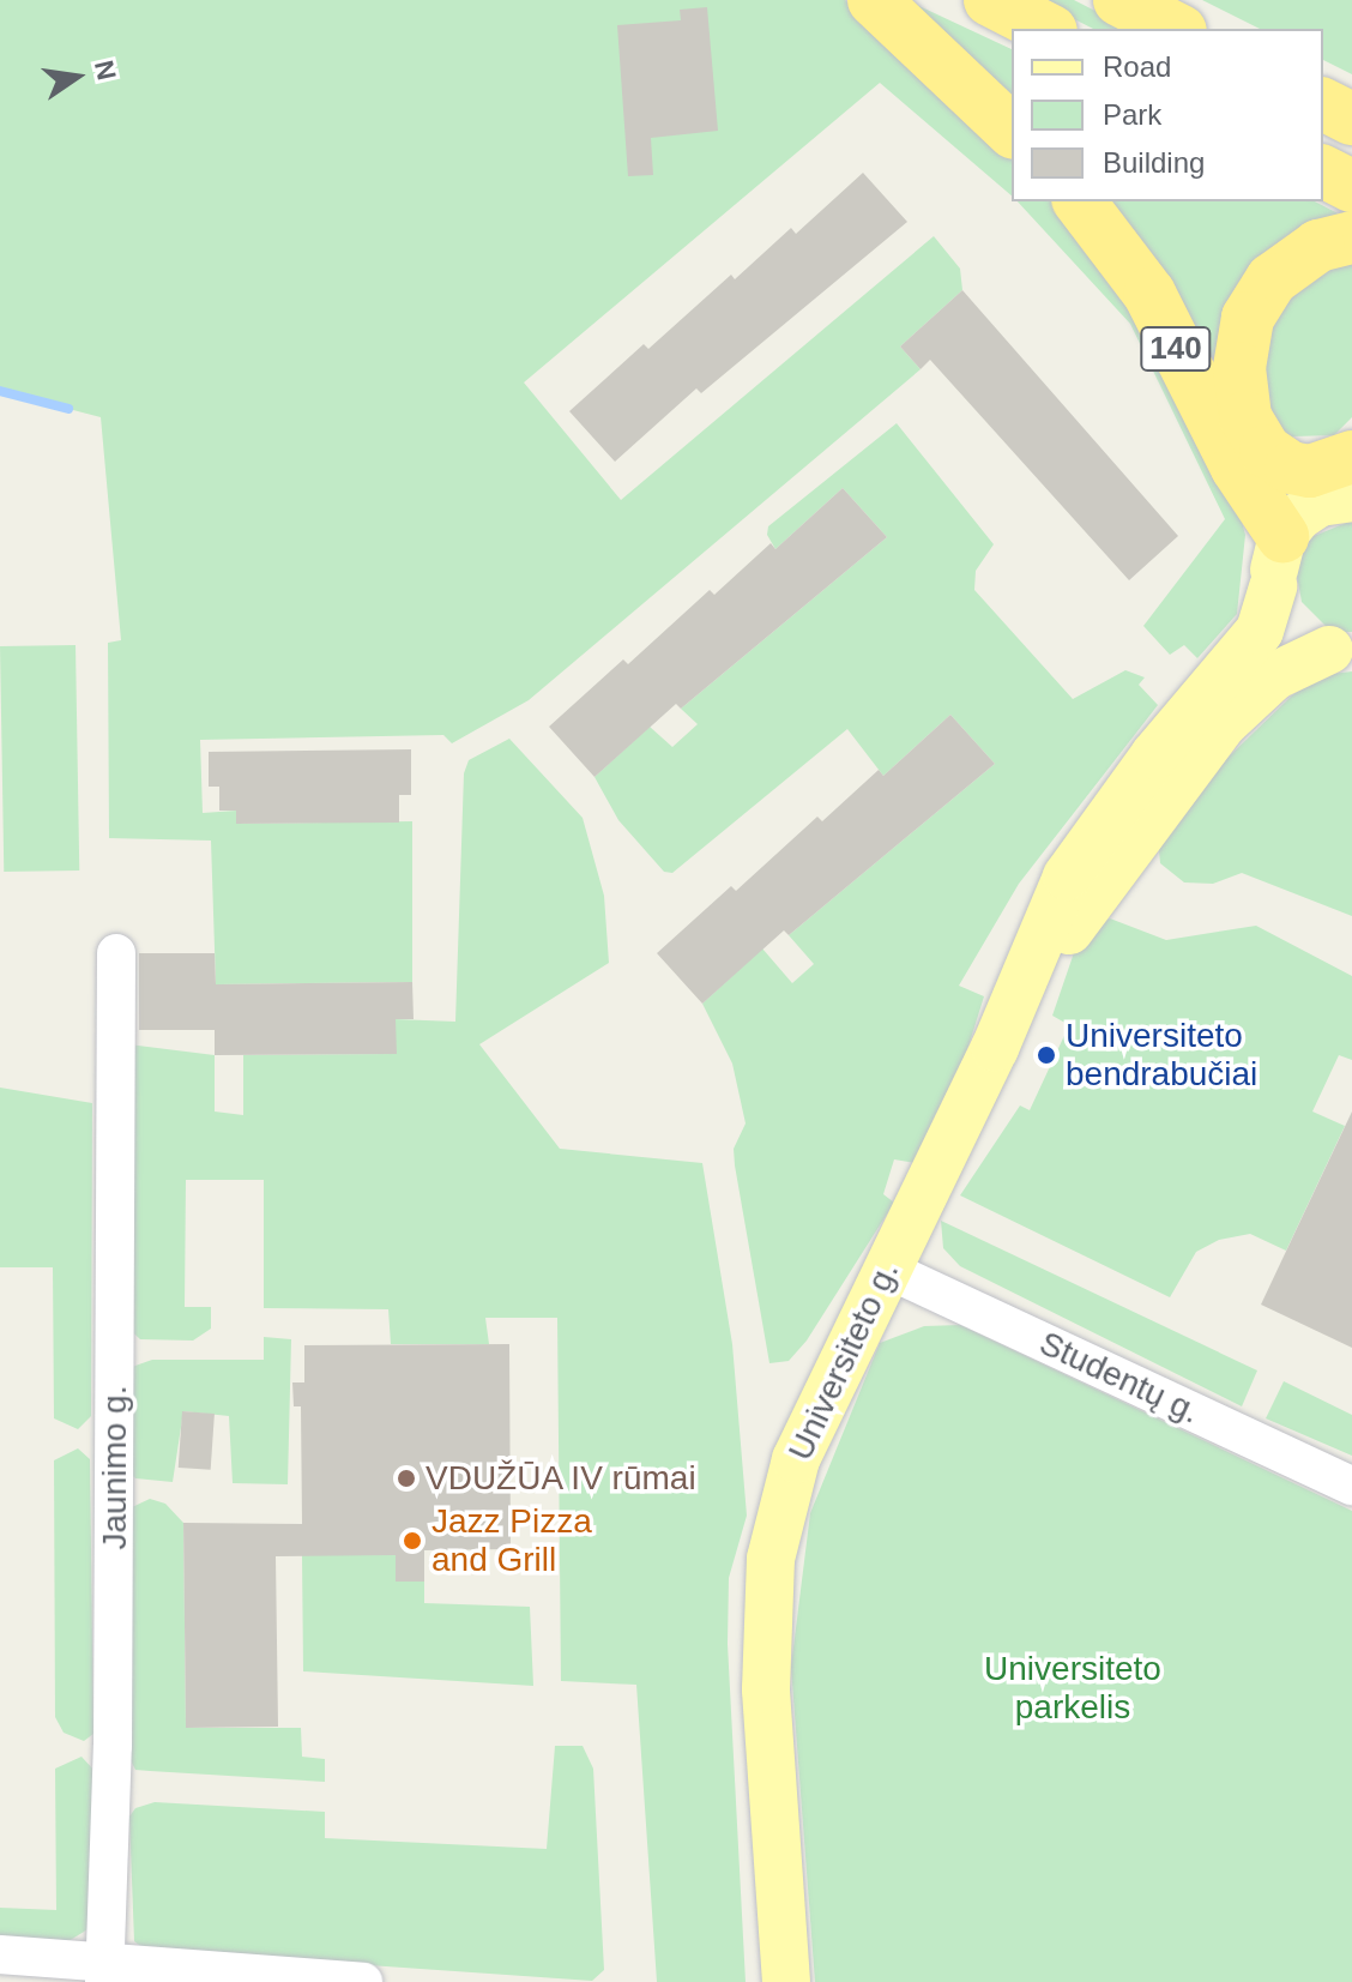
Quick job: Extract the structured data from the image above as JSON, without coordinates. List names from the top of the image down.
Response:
{
  "streets": {
    "highway": ["140"],
    "main road": ["Universiteto g."],
    "street": ["Studentų g.", "Jaunimo g."]
  },
  "crossings": [
    ["140", "Universiteto g."],
    ["Universiteto g.", "Studentų g."]
  ],
  "parks": ["Universiteto parkelis"],
  "places": ["Universiteto bendrabučiai", "VDUŽŪA IV rūmai", "Jazz Pizza and Grill"],
  "legend": ["Road", "Park", "Building"],
  "north": "right"
}
